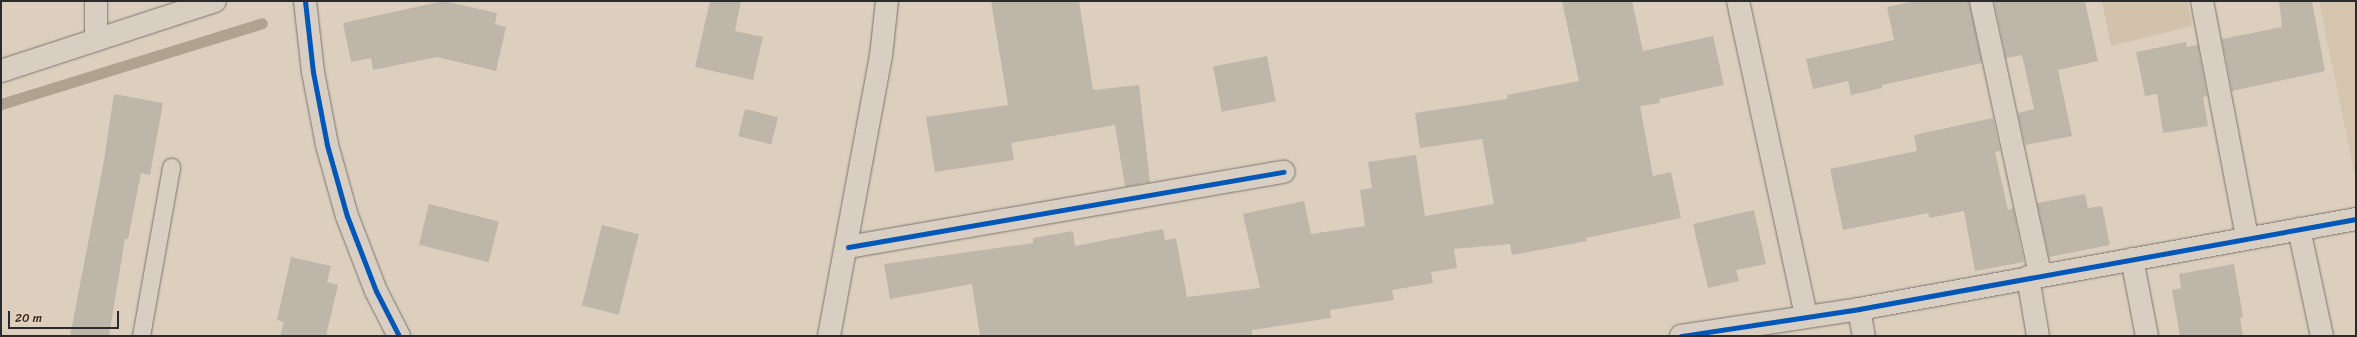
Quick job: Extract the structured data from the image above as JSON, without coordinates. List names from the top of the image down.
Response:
{
  "scale_bar": "20 m"
}
